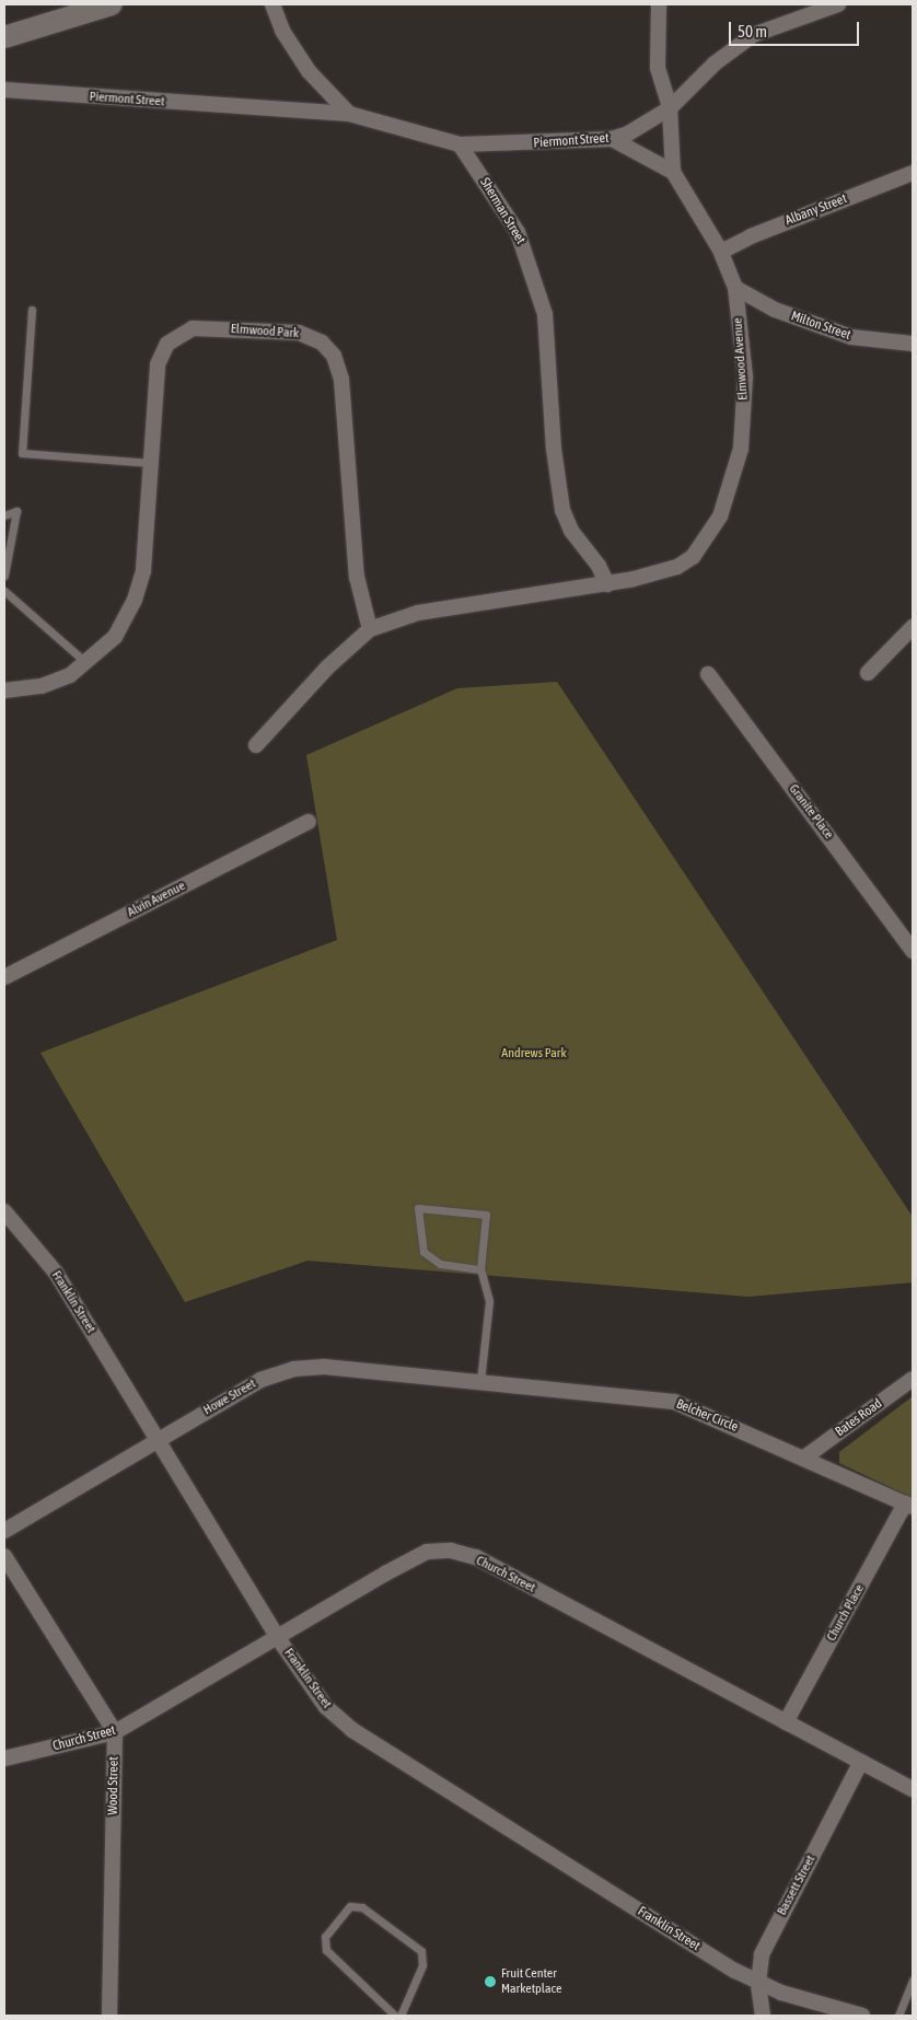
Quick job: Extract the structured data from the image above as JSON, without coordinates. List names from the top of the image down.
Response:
{
  "streets": {
    "street": [
      "Piermont Street",
      "Albany Street",
      "Sherman Street",
      "Milton Street",
      "Elmwood Park",
      "Elmwood Avenue",
      "Granite Place",
      "Alvin Avenue",
      "Franklin Street",
      "Howe Street",
      "Belcher Circle",
      "Bates Road",
      "Church Street",
      "Church Place",
      "Wood Street",
      "Bassett Street"
    ]
  },
  "crossings": [
    ["Piermont Street", "Sherman Street"],
    ["Piermont Street", "Elmwood Avenue"],
    ["Albany Street", "Elmwood Avenue"],
    ["Sherman Street", "Elmwood Avenue"],
    ["Milton Street", "Elmwood Avenue"],
    ["Franklin Street", "Howe Street"],
    ["Franklin Street", "Church Street"],
    ["Franklin Street", "Bassett Street"],
    ["Howe Street", "Belcher Circle"],
    ["Belcher Circle", "Bates Road"],
    ["Belcher Circle", "Church Place"],
    ["Church Street", "Church Place"],
    ["Church Street", "Wood Street"],
    ["Church Street", "Bassett Street"]
  ],
  "parks": ["Andrews Park"],
  "places": ["Fruit Center Marketplace"],
  "scale_bar": "50 m"
}
